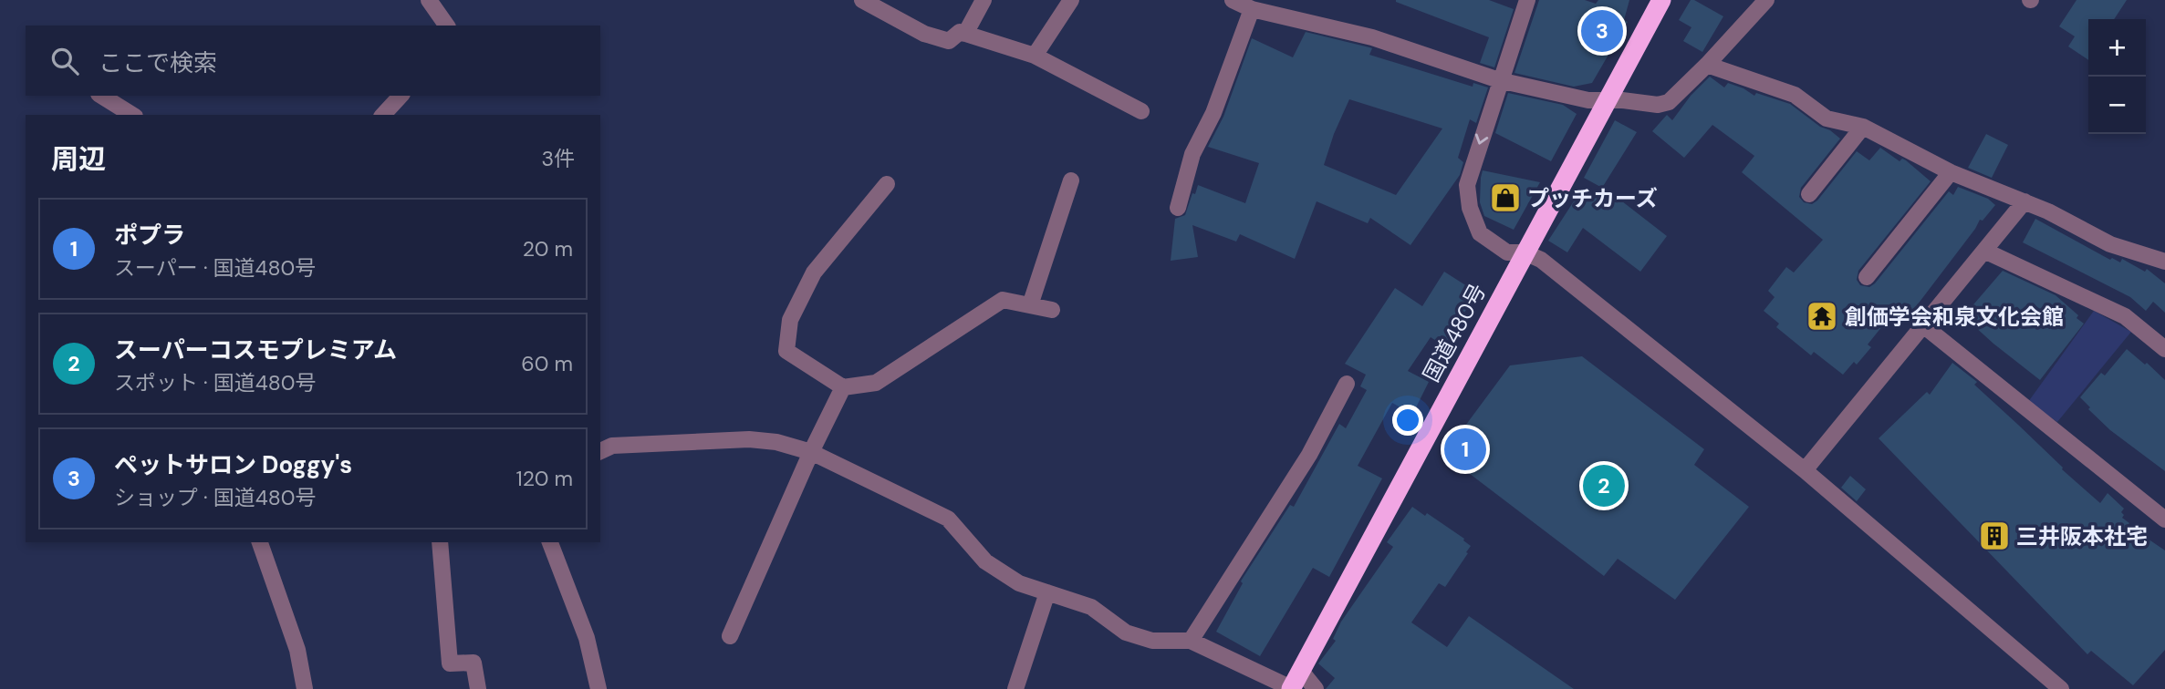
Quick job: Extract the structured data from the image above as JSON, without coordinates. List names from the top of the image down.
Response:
{
  "streets": {
    "highway": ["国道480号"]
  },
  "places": {
    "shop": ["プッチカーズ"],
    "temple": ["創価学会和泉文化会館"],
    "building": ["三井阪本社宅"]
  },
  "page": {
    "pins": ["3", "1", "2"],
    "map_buttons": ["+", "−"],
    "search": "ここで検索",
    "heading": ["周辺", "3件"],
    "list": [
      {
        "mark": "1",
        "name": "ポプラ",
        "note": "スーパー · 国道480号",
        "value": "20 m"
      },
      {
        "mark": "2",
        "name": "スーパーコスモプレミアム",
        "note": "スポット · 国道480号",
        "value": "60 m"
      },
      {
        "mark": "3",
        "name": "ペットサロン Doggy's",
        "note": "ショップ · 国道480号",
        "value": "120 m"
      }
    ]
  }
}
